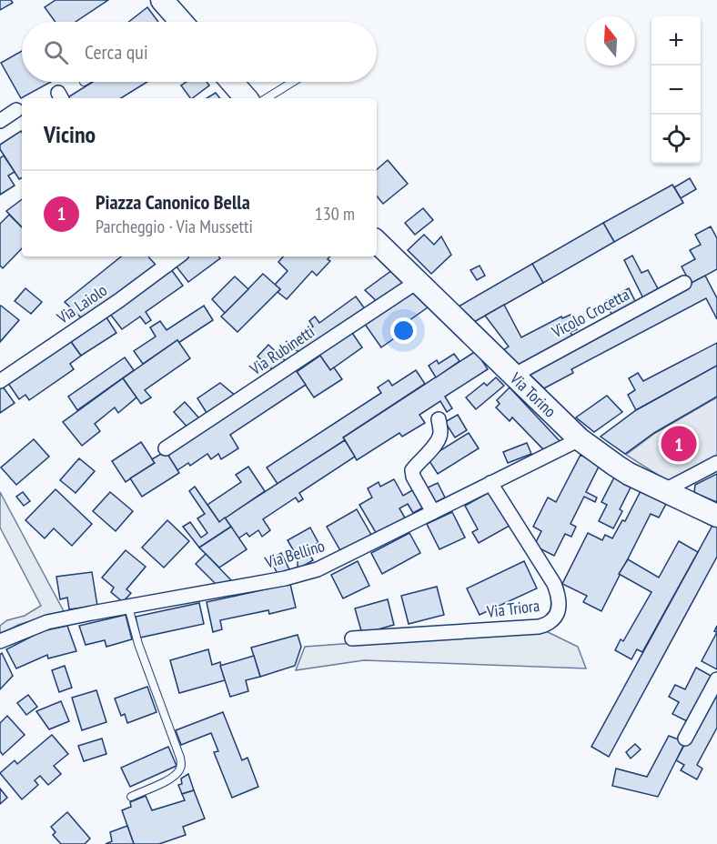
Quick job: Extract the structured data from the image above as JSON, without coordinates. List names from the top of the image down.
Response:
{
  "streets": {
    "main road": ["Via Torino"],
    "street": [
      "Via Laiolo",
      "Vicolo Crocetta",
      "Via Rubinetti",
      "Via Bellino",
      "Via Triora"
    ]
  },
  "crossings": [
    ["Vicolo Crocetta", "Via Torino"],
    ["Via Rubinetti", "Via Torino"],
    ["Via Torino", "Via Bellino"],
    ["Via Bellino", "Via Triora"]
  ],
  "north": "top",
  "page": {
    "map_buttons": ["+", "−"],
    "search": "Cerca qui",
    "heading": "Vicino",
    "list": [
      {
        "mark": "1",
        "name": "Piazza Canonico Bella",
        "note": "Parcheggio · Via Mussetti",
        "value": "130 m"
      }
    ],
    "pins": "1"
  }
}
